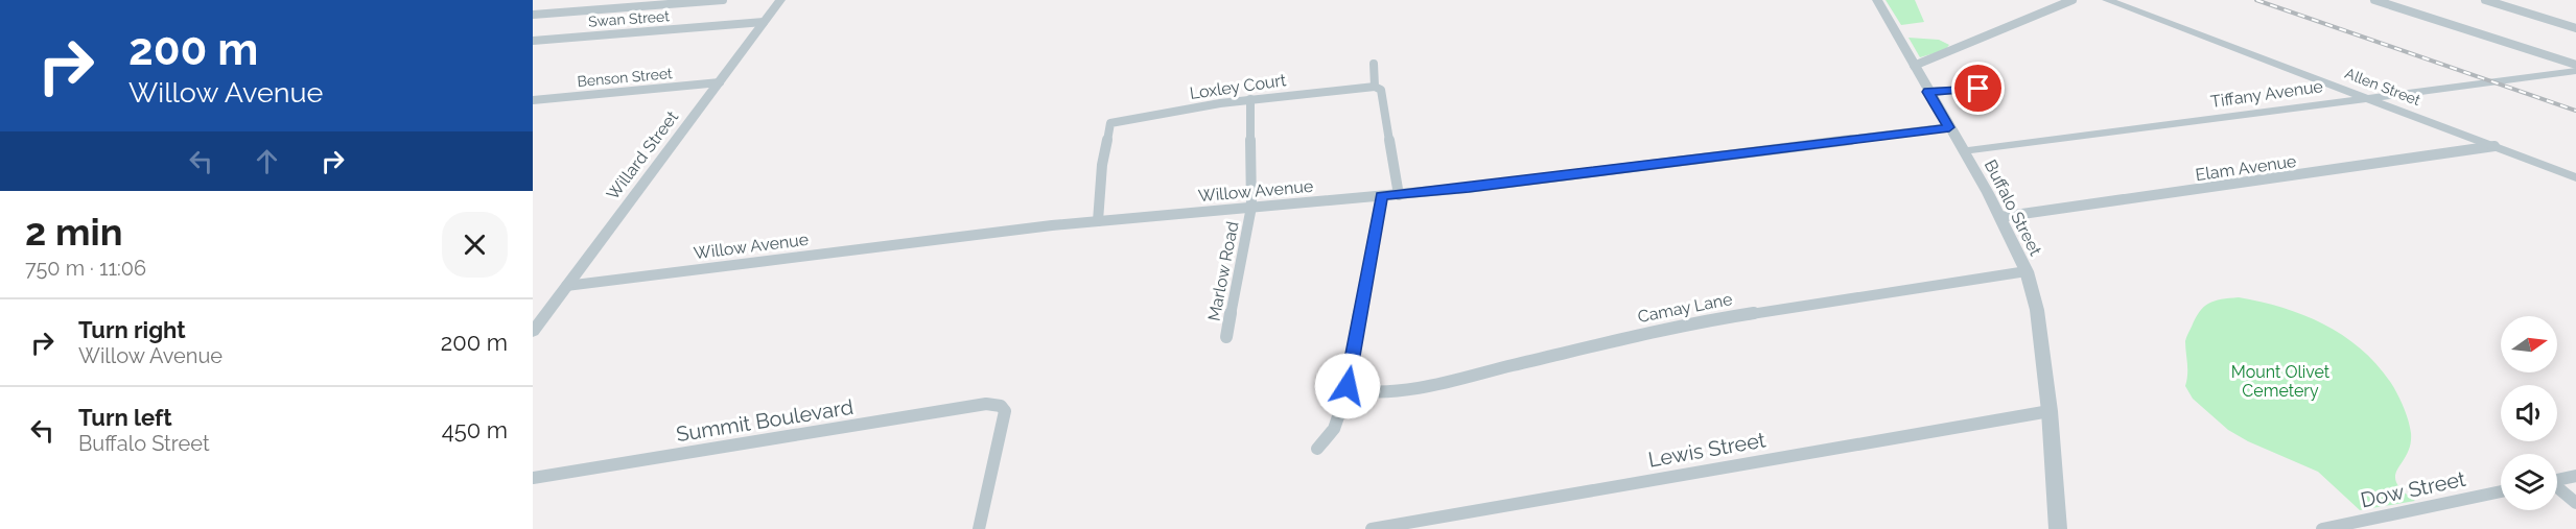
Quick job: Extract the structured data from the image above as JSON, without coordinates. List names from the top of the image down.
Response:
{
  "streets": {
    "street": [
      "Swan Street",
      "Benson Street",
      "Loxley Court",
      "Allen Street",
      "Tiffany Avenue",
      "Willard Street",
      "Elam Avenue",
      "Willow Avenue",
      "Buffalo Street",
      "Marlow Road",
      "Camay Lane",
      "Summit Boulevard",
      "Lewis Street",
      "Dow Street"
    ]
  },
  "crossings": [
    ["Swan Street", "Willard Street"],
    ["Benson Street", "Willard Street"],
    ["Loxley Court", "Willow Avenue"],
    ["Loxley Court", "Marlow Road"],
    ["Allen Street", "Tiffany Avenue"],
    ["Allen Street", "Elam Avenue"],
    ["Tiffany Avenue", "Buffalo Street"],
    ["Willard Street", "Willow Avenue"],
    ["Elam Avenue", "Buffalo Street"],
    ["Willow Avenue", "Buffalo Street"],
    ["Willow Avenue", "Marlow Road"],
    ["Buffalo Street", "Camay Lane"],
    ["Buffalo Street", "Lewis Street"]
  ],
  "parks": ["Mount Olivet Cemetery"],
  "north": "right",
  "page": {
    "turn": ["200 m", "Willow Avenue"],
    "heading": ["2 min", "750 m · 11:06"],
    "list": [
      {
        "name": "Turn right",
        "note": "Willow Avenue",
        "value": "200 m"
      },
      {
        "name": "Turn left",
        "note": "Buffalo Street",
        "value": "450 m"
      }
    ]
  }
}
